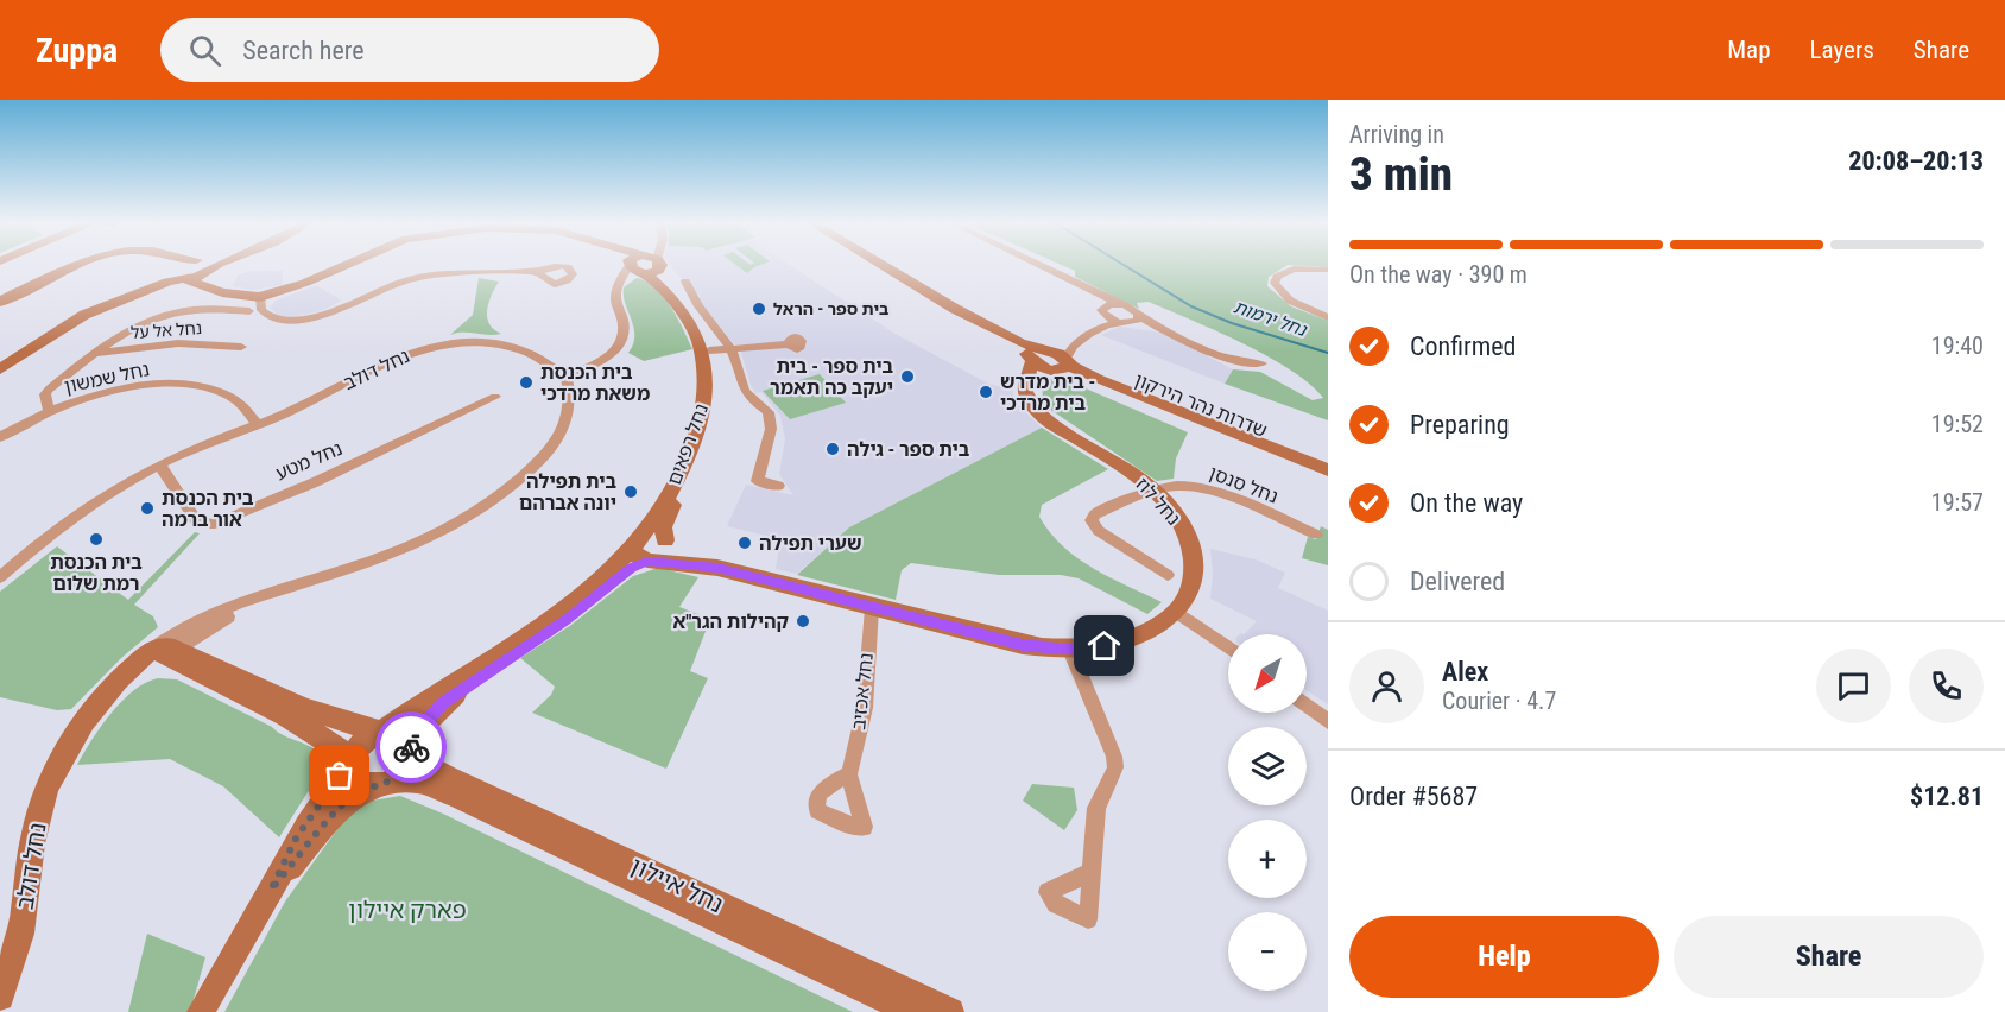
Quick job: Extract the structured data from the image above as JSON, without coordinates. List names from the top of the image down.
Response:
{
  "streets": {
    "street": [
      "נחל אל על",
      "נחל דולב",
      "נחל שמשון",
      "שדרות נהר הירקון",
      "נחל רפאים",
      "נחל מטע",
      "נחל סנסן",
      "נחל לוז",
      "נחל אכזיב",
      "נחל איילון"
    ]
  },
  "crossings": [
    ["נחל דולב", "נחל שמשון"],
    ["נחל דולב", "נחל מטע"],
    ["נחל רפאים", "נחל לוז"],
    ["נחל רפאים", "נחל איילון"],
    ["נחל סנסן", "נחל לוז"],
    ["נחל לוז", "נחל אכזיב"]
  ],
  "water": ["נחל ירמות"],
  "parks": ["פארק איילון"],
  "places": [
    "בית ספר - הראל",
    "בית ספר - בית יעקב כה תאמר",
    "בית הכנסת משאת מרדכי",
    "בית מדרש - בית מרדכי",
    "בית ספר - גילה",
    "בית תפילה יונה אברהם",
    "בית הכנסת אור ברמה",
    "בית הכנסת רמת שלום",
    "שערי תפילה",
    "קהילות הגר\"א"
  ],
  "north": "bottom left",
  "page": {
    "header": "Zuppa",
    "search": "Search here",
    "nav": ["Map", "Layers", "Share"],
    "heading": ["3 min", "Arriving in", "20:08–20:13"],
    "panel": [
      "Alex",
      "Courier · 4.7",
      "Order #5687",
      "$12.81"
    ],
    "bar": "On the way · 390 m",
    "list": [
      ["Confirmed", "19:40"],
      ["Preparing", "19:52"],
      ["On the way", "19:57"],
      "Delivered"
    ],
    "map_buttons": ["+", "−"],
    "buttons": ["Help", "Share"]
  }
}
